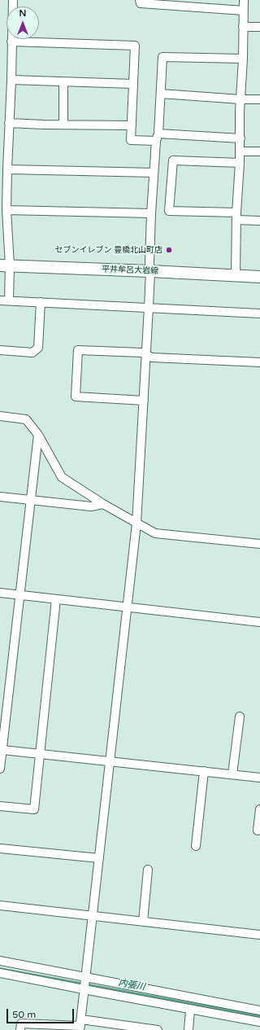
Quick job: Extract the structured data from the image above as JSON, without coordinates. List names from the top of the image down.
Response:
{
  "streets": {
    "main road": ["平井牟呂大岩線"]
  },
  "water": ["内張川"],
  "places": ["セブンイレブン 豊橋北山町店"],
  "scale_bar": "50 m",
  "north": "top"
}
